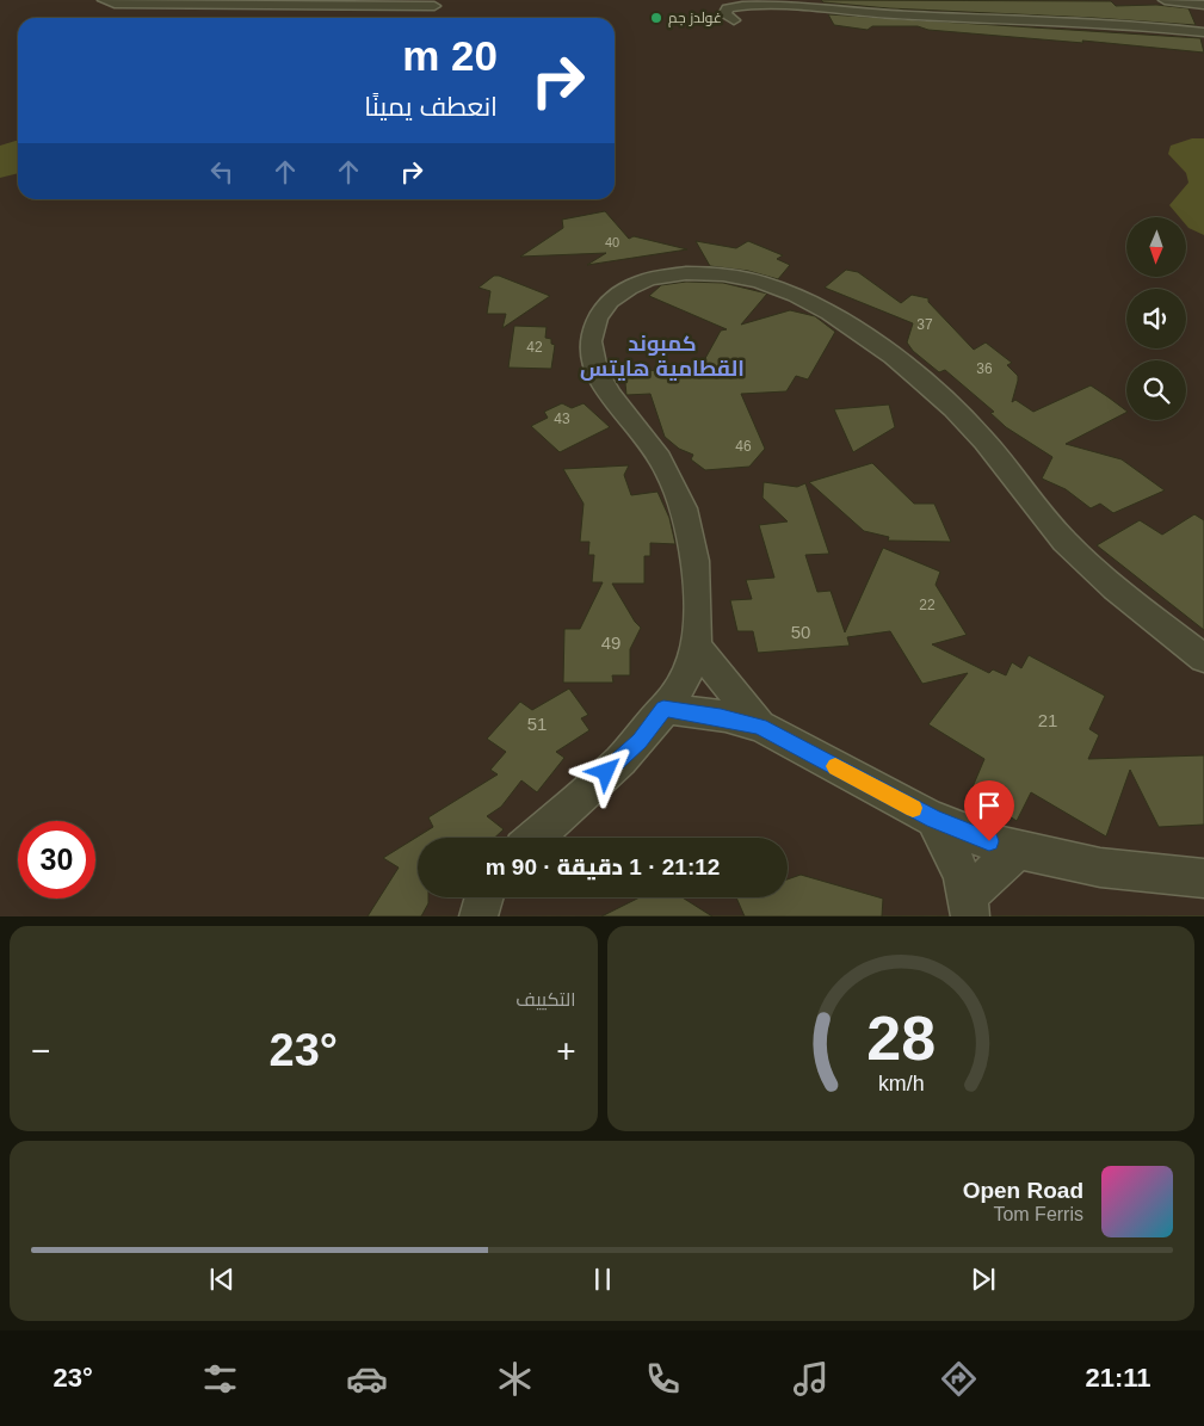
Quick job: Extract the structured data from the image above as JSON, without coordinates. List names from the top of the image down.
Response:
{
  "districts": ["كمبوند القطامية هايتس"],
  "places": ["غولدز جم"],
  "house_numbers": [
    "40",
    "37",
    "42",
    "36",
    "43",
    "46",
    "22",
    "50",
    "49",
    "21",
    "51"
  ],
  "north": "bottom",
  "page": {
    "turn": ["20 m", "انعطف يمينًا"],
    "limit": "30",
    "trip": "21:12 · 1 دقيقة · 90 m",
    "tile": "التكييف",
    "heat": ["−", "23°", "+"],
    "song": ["Open Road", "Tom Ferris"],
    "tabs": ["21:11", "23°"],
    "gauge": ["28", "km/h"]
  }
}
